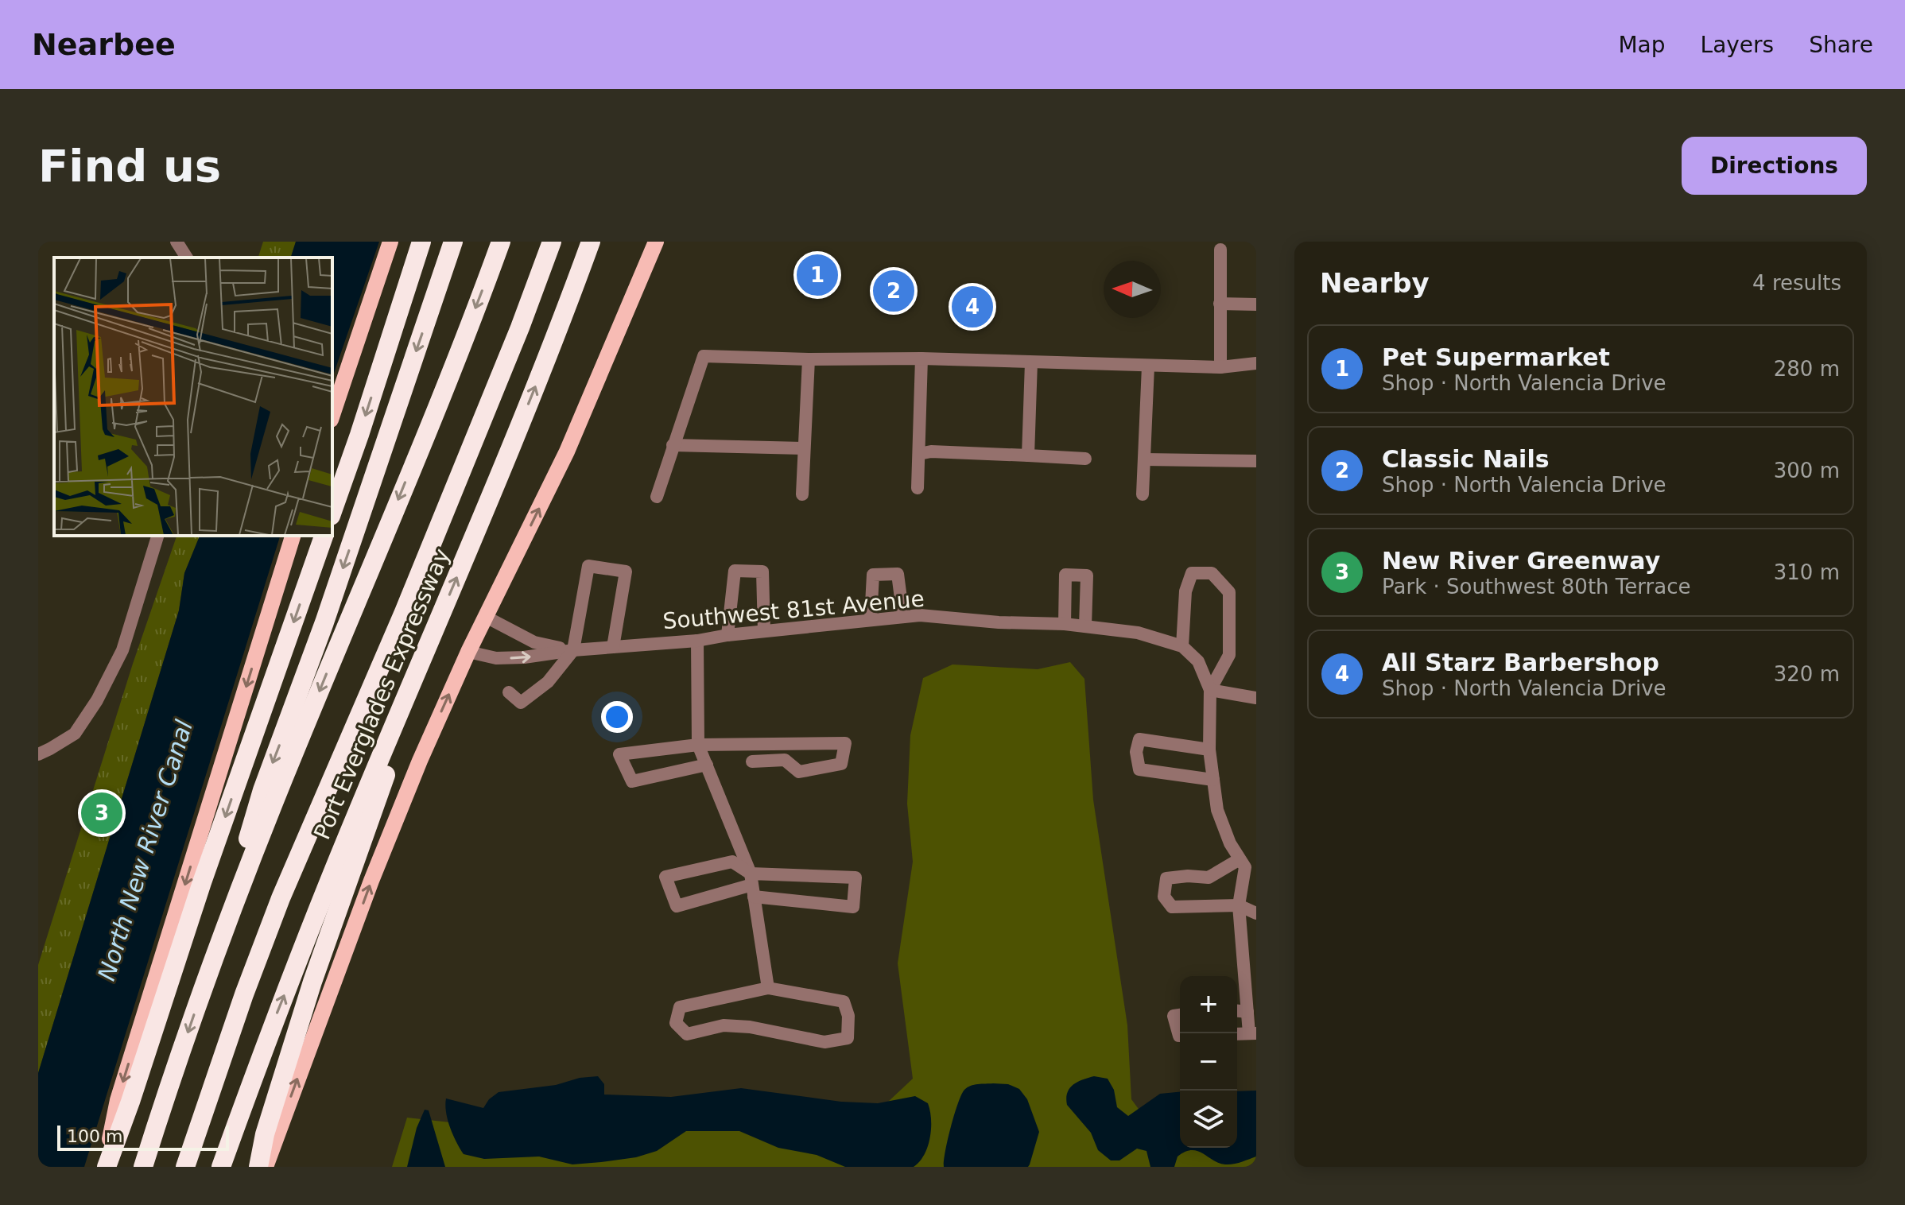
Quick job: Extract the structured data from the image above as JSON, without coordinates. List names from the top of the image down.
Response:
{
  "streets": {
    "highway": ["Port Everglades Expressway"],
    "street": ["Southwest 81st Avenue"]
  },
  "water": ["North New River Canal"],
  "scale_bar": "100 m",
  "north": "left",
  "page": {
    "header": "Nearbee",
    "nav": ["Map", "Layers", "Share"],
    "buttons": "Directions",
    "title": "Find us",
    "heading": ["Nearby", "4 results"],
    "pins": [
      "1",
      "2",
      "4",
      "3"
    ],
    "list": [
      {
        "mark": "1",
        "name": "Pet Supermarket",
        "note": "Shop · North Valencia Drive",
        "value": "280 m"
      },
      {
        "mark": "2",
        "name": "Classic Nails",
        "note": "Shop · North Valencia Drive",
        "value": "300 m"
      },
      {
        "mark": "3",
        "name": "New River Greenway",
        "note": "Park · Southwest 80th Terrace",
        "value": "310 m"
      },
      {
        "mark": "4",
        "name": "All Starz Barbershop",
        "note": "Shop · North Valencia Drive",
        "value": "320 m"
      }
    ],
    "map_buttons": ["+", "−"],
    "scale": "100 m"
  }
}
